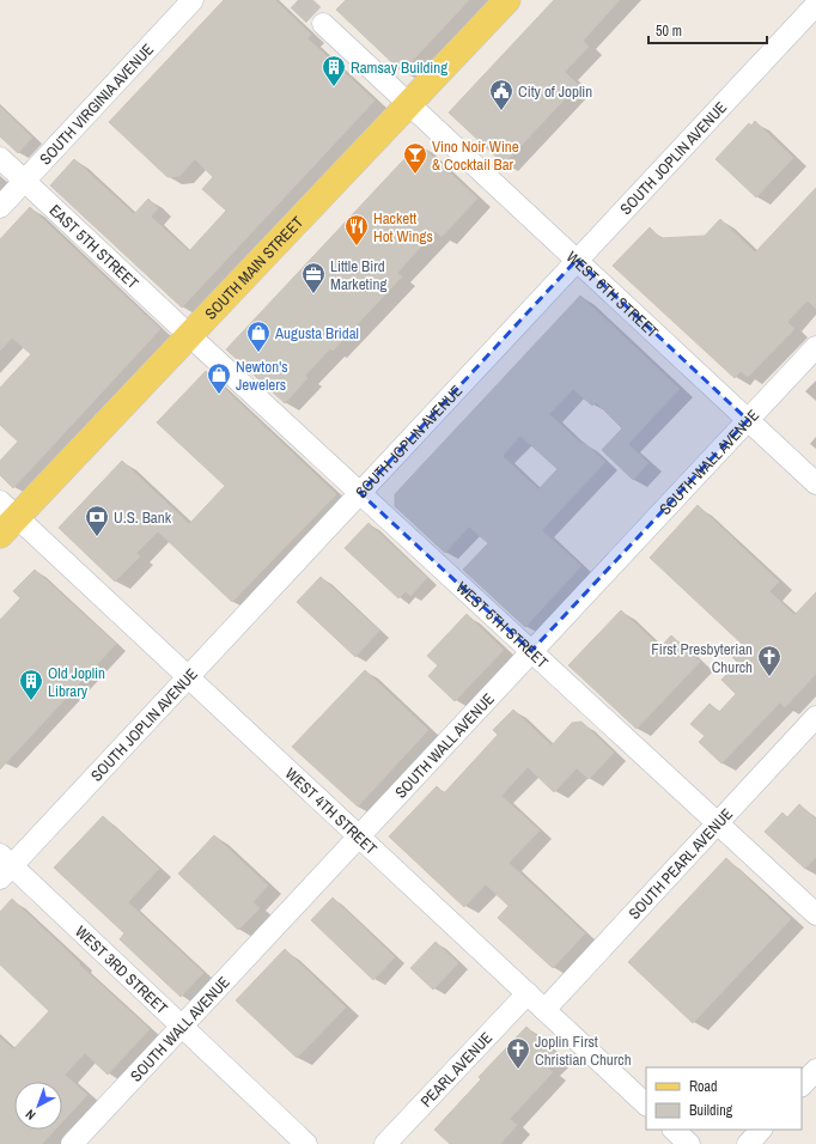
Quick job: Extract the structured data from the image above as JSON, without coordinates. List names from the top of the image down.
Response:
{
  "streets": {
    "main road": ["SOUTH MAIN STREET"],
    "street": [
      "SOUTH VIRGINIA AVENUE",
      "SOUTH JOPLIN AVENUE",
      "EAST 5TH STREET",
      "WEST 6TH STREET",
      "SOUTH WALL AVENUE",
      "WEST 5TH STREET",
      "WEST 4TH STREET",
      "SOUTH PEARL AVENUE",
      "WEST 3RD STREET",
      "PEARL AVENUE"
    ]
  },
  "crossings": [
    ["SOUTH VIRGINIA AVENUE", "EAST 5TH STREET"],
    ["SOUTH JOPLIN AVENUE", "WEST 6TH STREET"],
    ["SOUTH JOPLIN AVENUE", "WEST 5TH STREET"],
    ["SOUTH JOPLIN AVENUE", "WEST 4TH STREET"],
    ["SOUTH JOPLIN AVENUE", "WEST 3RD STREET"],
    ["EAST 5TH STREET", "SOUTH MAIN STREET"],
    ["EAST 5TH STREET", "WEST 5TH STREET"],
    ["SOUTH MAIN STREET", "WEST 6TH STREET"],
    ["SOUTH MAIN STREET", "WEST 5TH STREET"],
    ["SOUTH MAIN STREET", "WEST 4TH STREET"],
    ["WEST 6TH STREET", "SOUTH WALL AVENUE"],
    ["SOUTH WALL AVENUE", "WEST 5TH STREET"],
    ["SOUTH WALL AVENUE", "WEST 4TH STREET"],
    ["SOUTH WALL AVENUE", "WEST 3RD STREET"],
    ["WEST 5TH STREET", "SOUTH PEARL AVENUE"],
    ["WEST 4TH STREET", "SOUTH PEARL AVENUE"],
    ["WEST 4TH STREET", "PEARL AVENUE"]
  ],
  "places": {
    "building": ["Ramsay Building", "Old Joplin Library"],
    "public building": ["City of Joplin"],
    "bar": ["Vino Noir Wine & Cocktail Bar"],
    "restaurant": ["Hackett Hot Wings"],
    "office": ["Little Bird Marketing"],
    "shop": ["Augusta Bridal", "Newton's Jewelers"],
    "bank": ["U.S. Bank"],
    "church": ["First Presbyterian Church", "Joplin First Christian Church"]
  },
  "legend": ["Road", "Building"],
  "scale_bar": "50 m",
  "north": "bottom left"
}
